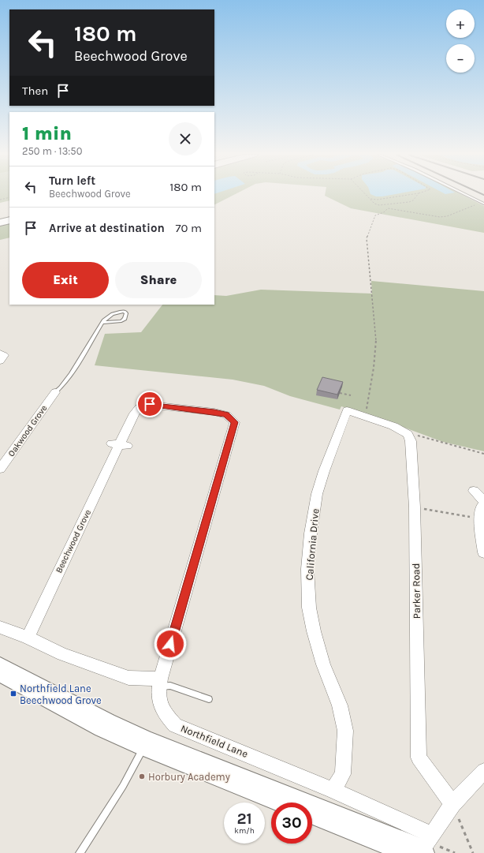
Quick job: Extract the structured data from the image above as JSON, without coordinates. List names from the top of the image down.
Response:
{
  "streets": {
    "street": [
      "Oakwood Grove",
      "Beechwood Grove",
      "California Drive",
      "Parker Road",
      "Northfield Lane"
    ]
  },
  "crossings": [
    ["Beechwood Grove", "Northfield Lane"],
    ["California Drive", "Northfield Lane"]
  ],
  "places": {
    "transit": ["Northfield Lane Beechwood Grove"],
    "other": ["Horbury Academy"]
  },
  "page": {
    "map_buttons": ["+", "−"],
    "turn": ["180 m", "Beechwood Grove"],
    "then": "Then",
    "heading": ["1 min", "250 m · 13:50"],
    "list": [
      {
        "name": "Turn left",
        "note": "Beechwood Grove",
        "value": "180 m"
      },
      {
        "name": "Arrive at destination",
        "value": "70 m"
      }
    ],
    "buttons": ["Exit", "Share"],
    "speed": "21 km/h",
    "limit": "30"
  }
}
